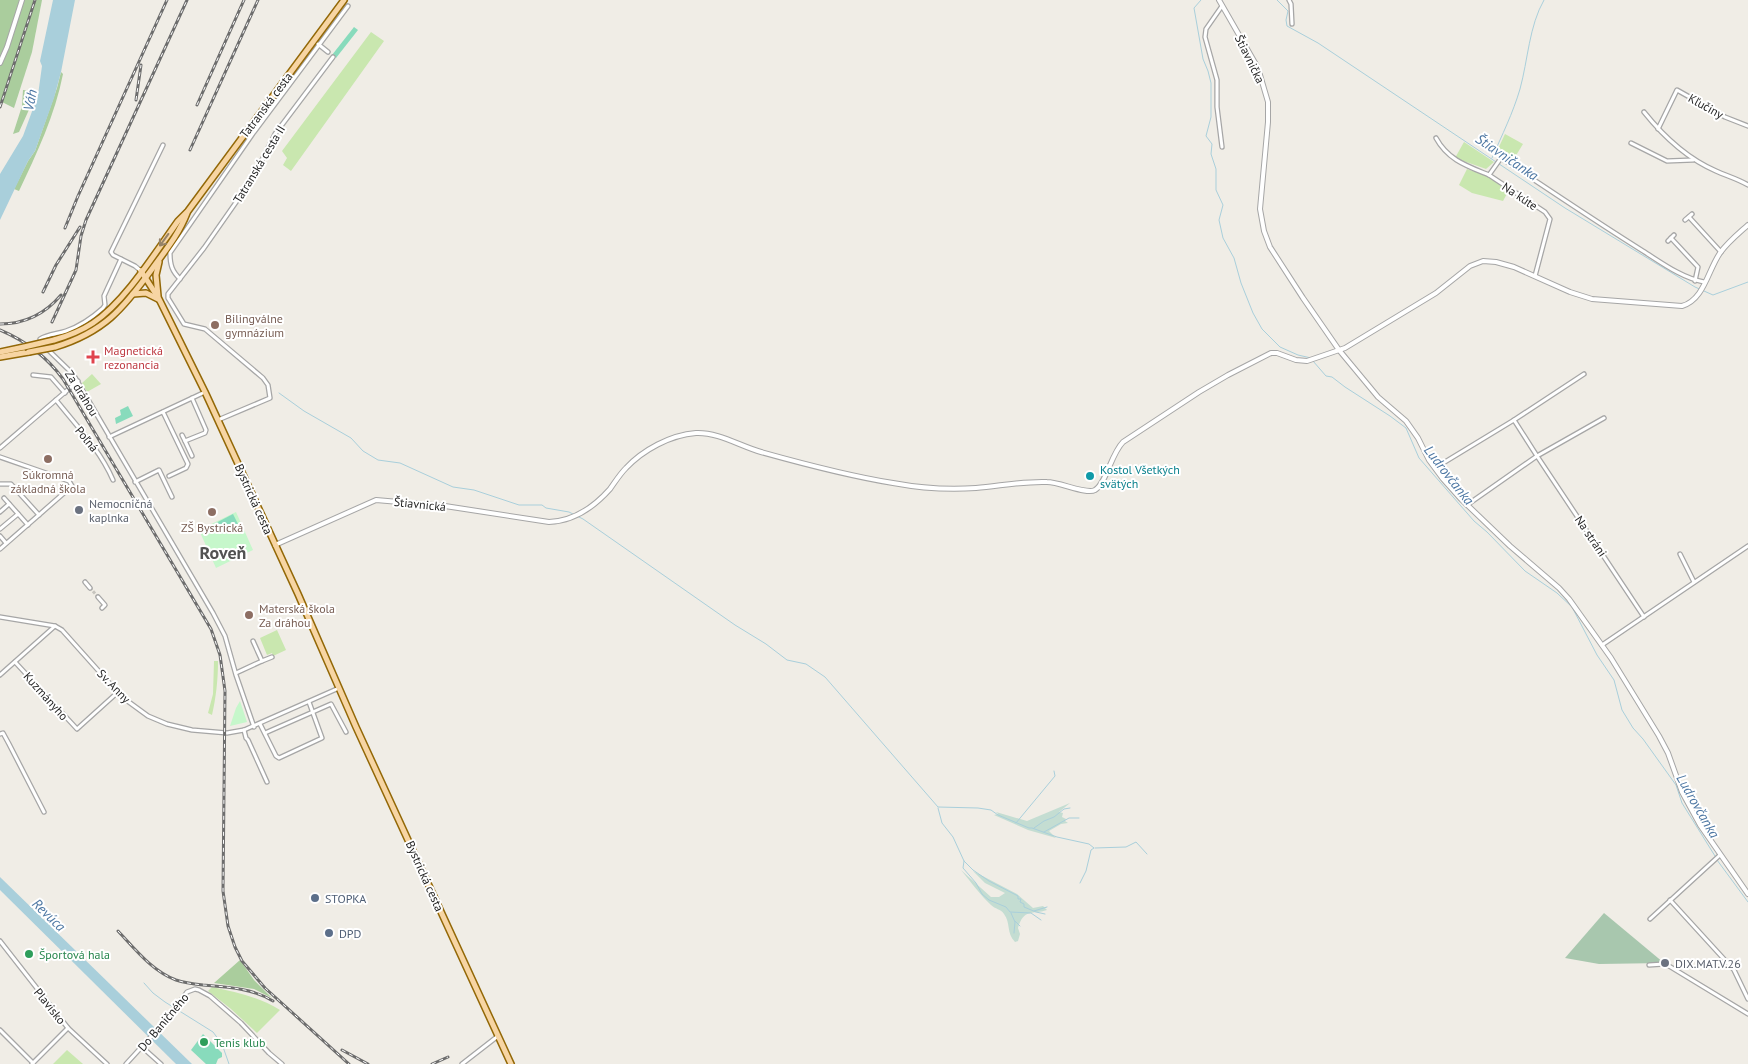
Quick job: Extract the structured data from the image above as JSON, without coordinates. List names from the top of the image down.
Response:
{
  "streets": {
    "main road": ["Tatranská cesta", "Bystrická cesta"],
    "street": [
      "Štiavnička",
      "Kľučiny",
      "Tatranská cesta II",
      "Na kúte",
      "Za dráhou",
      "Poľná",
      "Štiavnická",
      "Na stráni",
      "Sv. Anny",
      "Kuzmányho",
      "Plavisko",
      "Do Baničného"
    ]
  },
  "crossings": [
    ["Štiavnička", "Štiavnická"],
    ["Tatranská cesta", "Bystrická cesta"],
    ["Tatranská cesta II", "Bystrická cesta"],
    ["Bystrická cesta", "Štiavnická"],
    ["Sv. Anny", "Kuzmányho"]
  ],
  "districts": ["Roveň"],
  "water": [
    "Váh",
    "Štiavničanka",
    "Ludrovčanka",
    "Revúca"
  ],
  "places": {
    "other": [
      "Bilingválne gymnázium",
      "Súkromná základná škola",
      "Kostol Všetkých svätých",
      "Nemocničná kaplnka",
      "ZŠ Bystrická",
      "Materská škola Za dráhou",
      "STOPKA",
      "DPD",
      "Športová hala",
      "DIX.MAT.V.26",
      "Tenis klub"
    ],
    "health": ["Magnetická rezonancia"]
  }
}
